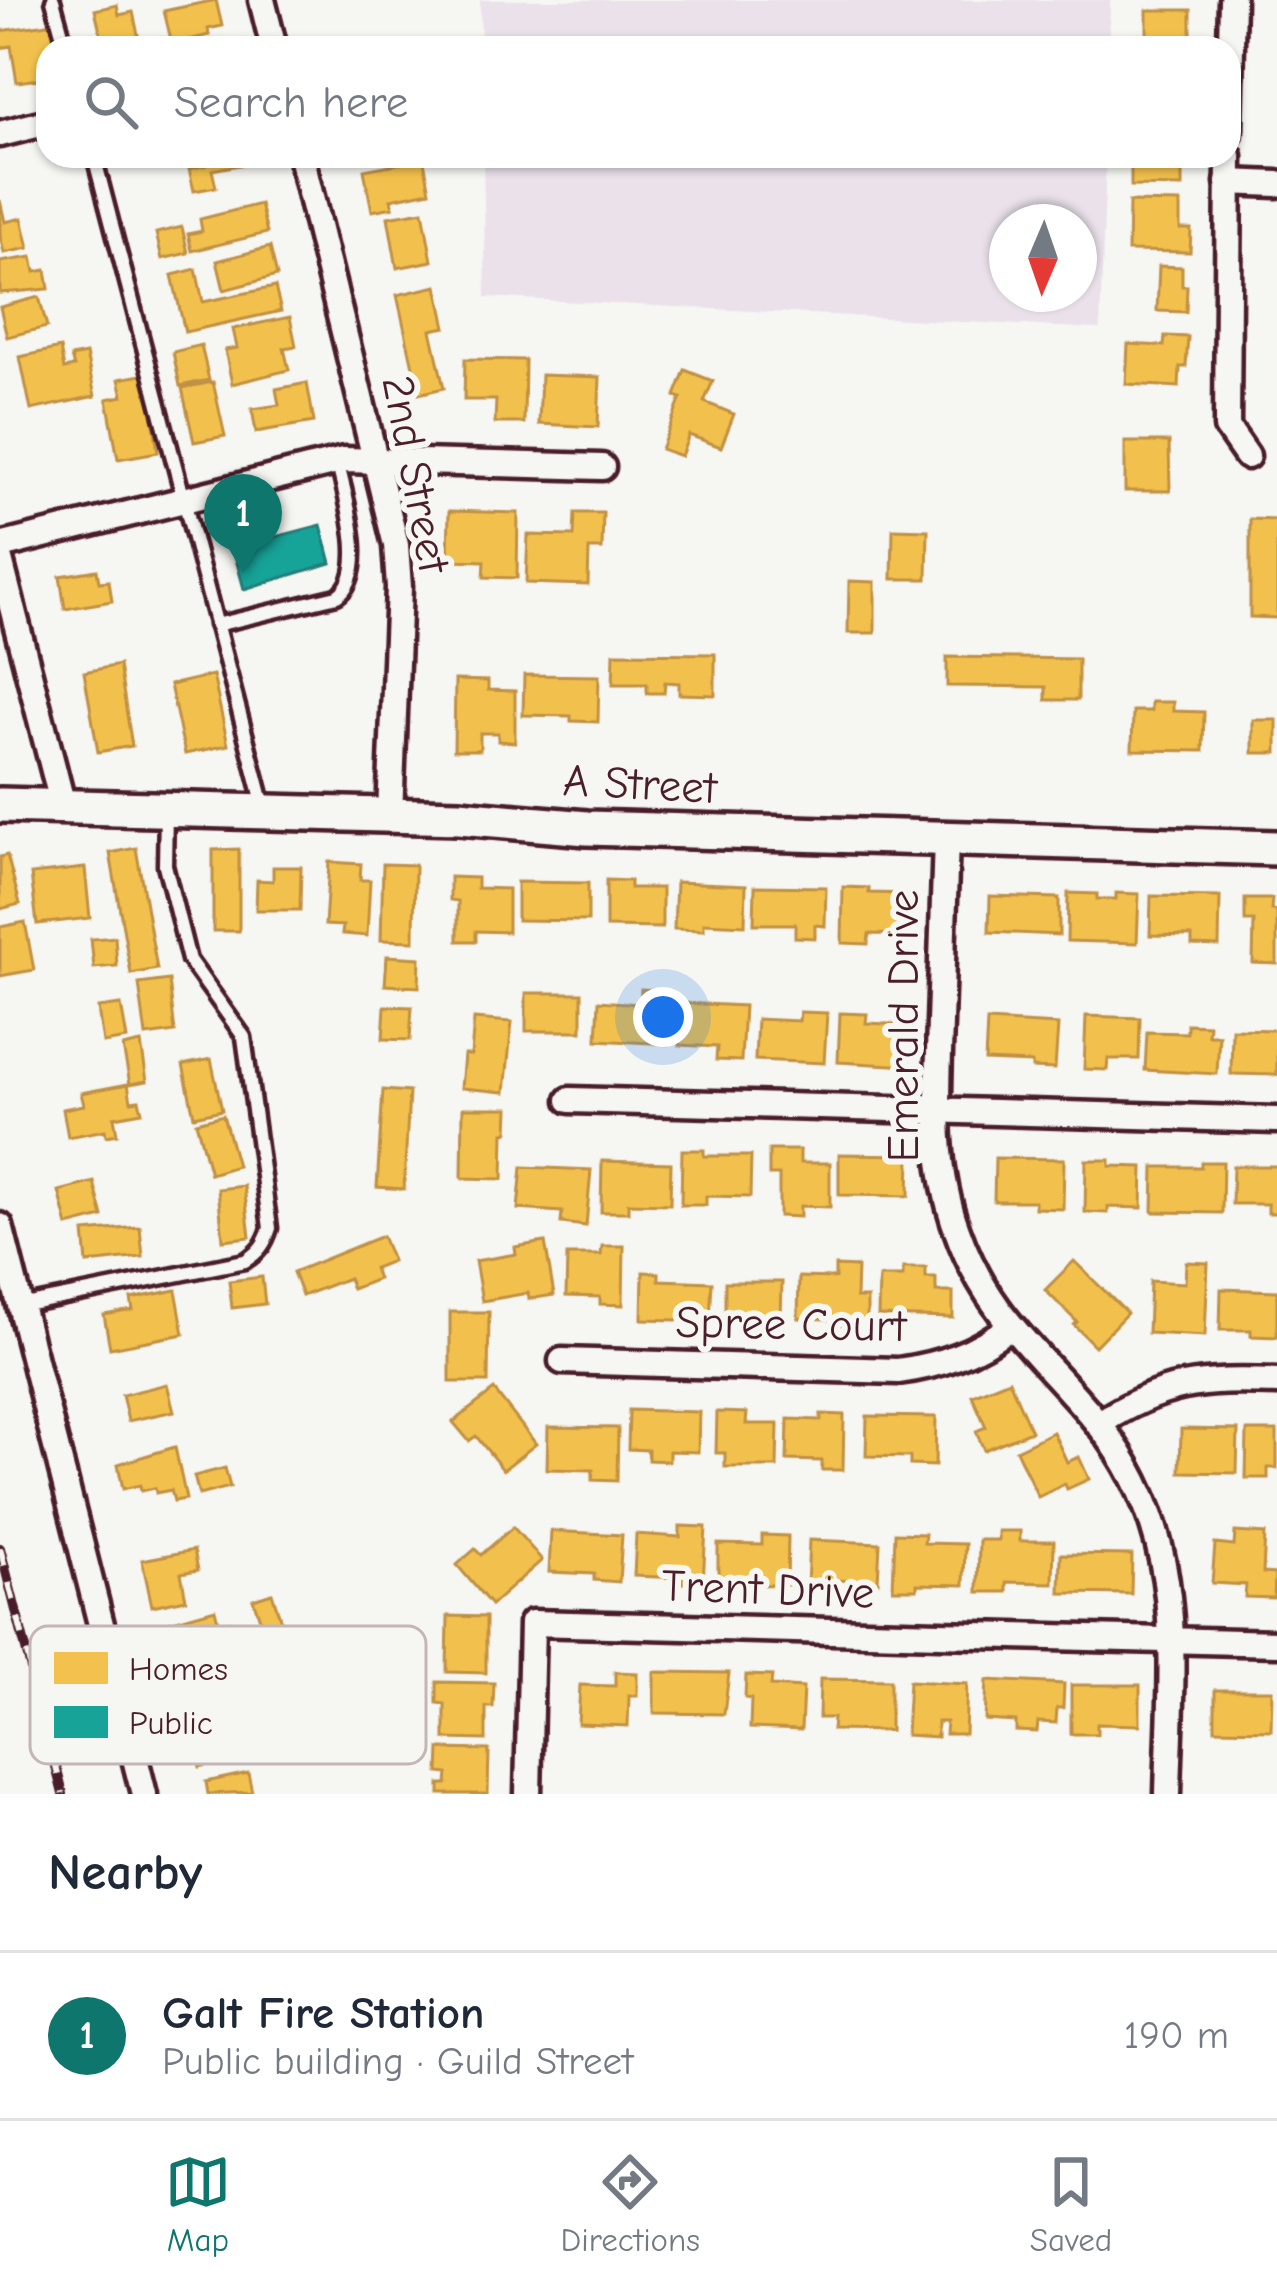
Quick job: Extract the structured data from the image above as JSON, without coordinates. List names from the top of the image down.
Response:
{
  "streets": {
    "street": [
      "2nd Street",
      "A Street",
      "Emerald Drive",
      "Spree Court",
      "Trent Drive"
    ]
  },
  "crossings": [
    ["2nd Street", "A Street"],
    ["A Street", "Emerald Drive"],
    ["Emerald Drive", "Spree Court"],
    ["Emerald Drive", "Trent Drive"]
  ],
  "legend": ["Homes", "Public"],
  "north": "bottom",
  "page": {
    "search": "Search here",
    "pins": "1",
    "heading": "Nearby",
    "list": [
      {
        "mark": "1",
        "name": "Galt Fire Station",
        "note": "Public building · Guild Street",
        "value": "190 m"
      }
    ],
    "nav": ["Map", "Directions", "Saved"]
  }
}
